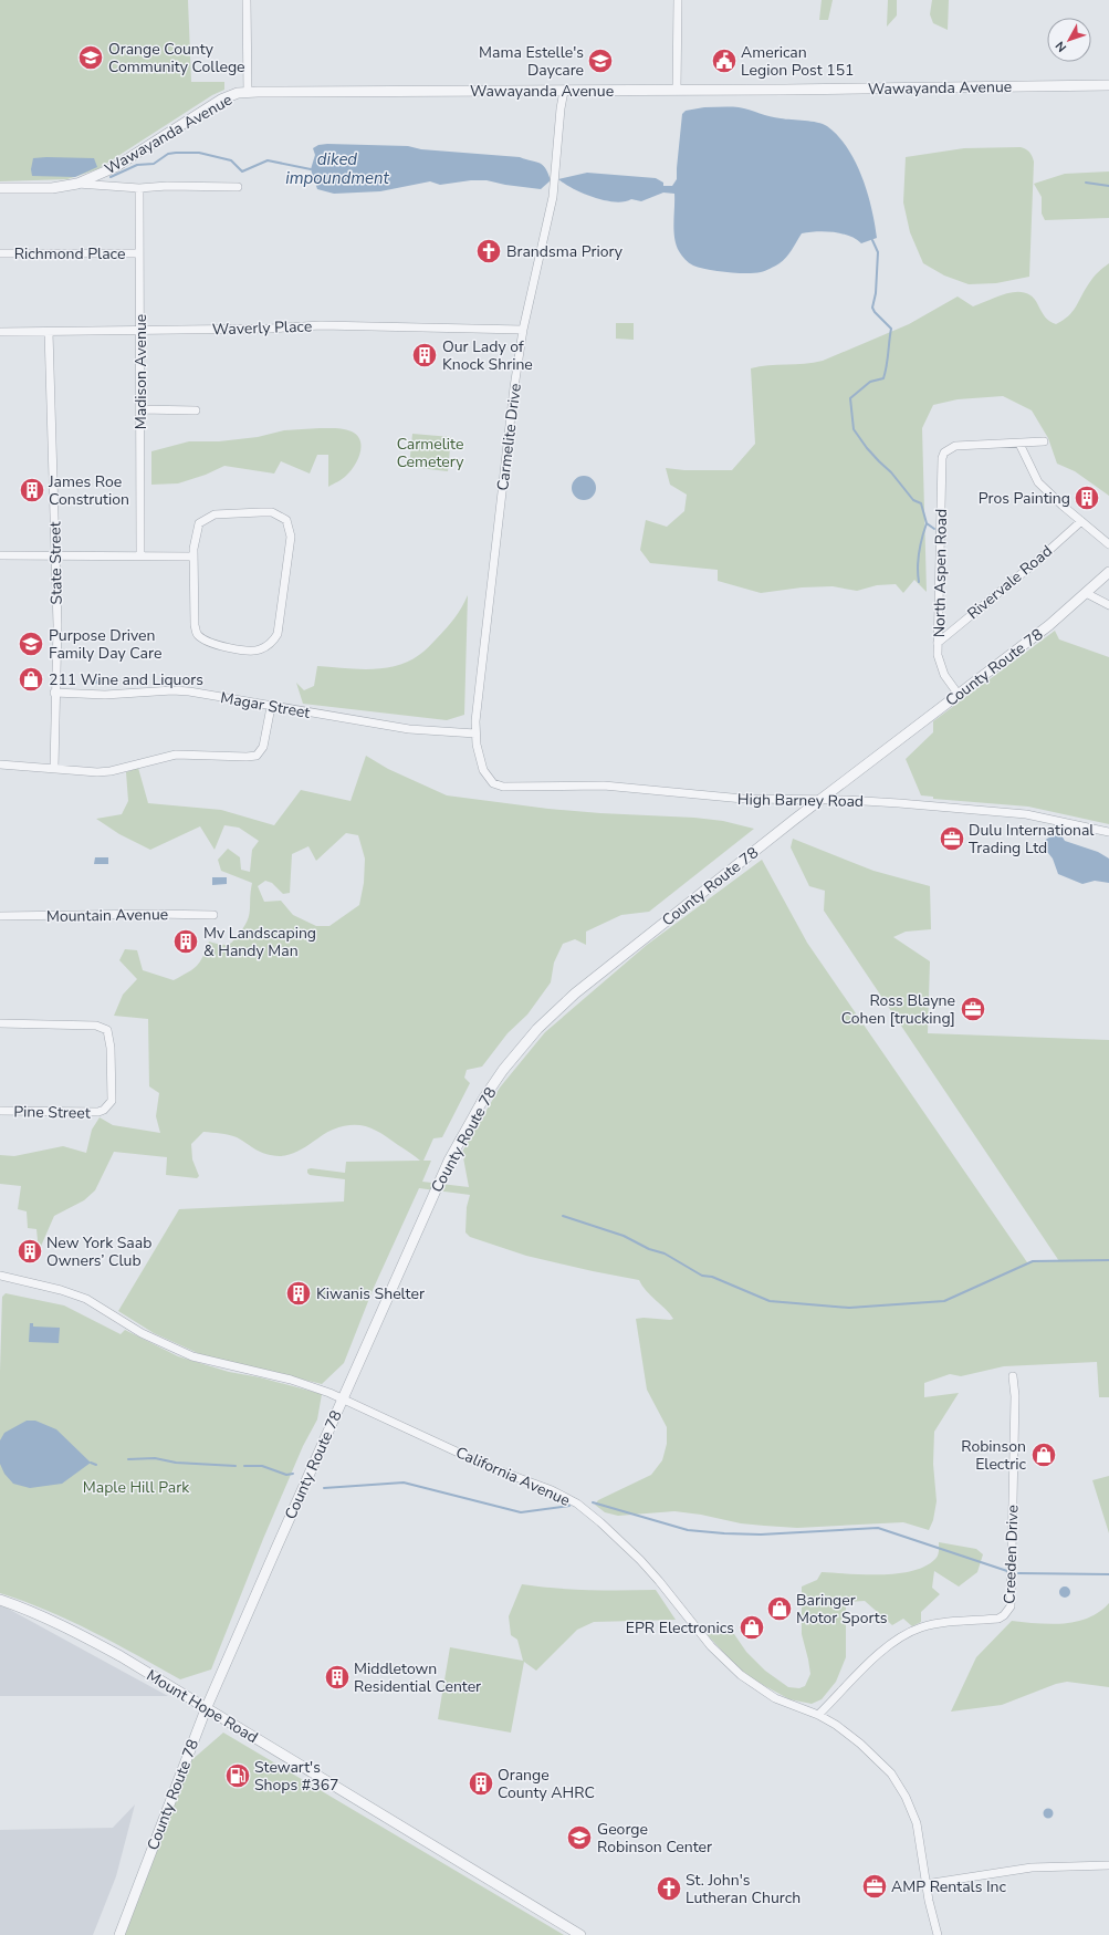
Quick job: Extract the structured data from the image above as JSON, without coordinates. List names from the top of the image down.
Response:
{
  "streets": {
    "street": [
      "Wawayanda Avenue",
      "Richmond Place",
      "Waverly Place",
      "Madison Avenue",
      "Carmelite Drive",
      "State Street",
      "North Aspen Road",
      "Rivervale Road",
      "County Route 78",
      "Magar Street",
      "High Barney Road",
      "Mountain Avenue",
      "Pine Street",
      "California Avenue",
      "Creeden Drive",
      "Mount Hope Road"
    ]
  },
  "crossings": [
    ["Wawayanda Avenue", "Carmelite Drive"],
    ["Richmond Place", "Madison Avenue"],
    ["Waverly Place", "Madison Avenue"],
    ["Waverly Place", "Carmelite Drive"],
    ["Waverly Place", "State Street"],
    ["Carmelite Drive", "Magar Street"],
    ["Carmelite Drive", "High Barney Road"],
    ["State Street", "Magar Street"],
    ["North Aspen Road", "Rivervale Road"],
    ["North Aspen Road", "County Route 78"],
    ["County Route 78", "High Barney Road"],
    ["County Route 78", "California Avenue"],
    ["County Route 78", "Mount Hope Road"],
    ["California Avenue", "Creeden Drive"]
  ],
  "water": ["diked impoundment"],
  "parks": ["Carmelite Cemetery", "Maple Hill Park"],
  "places": {
    "school or university": [
      "Orange County Community College",
      "Mama Estelle's Daycare",
      "Purpose Driven Family Day Care",
      "George Robinson Center"
    ],
    "public building": ["American Legion Post 151"],
    "church": ["Brandsma Priory", "St. John's Lutheran Church"],
    "building": [
      "Our Lady of Knock Shrine",
      "James Roe Constrution",
      "Pros Painting",
      "Mv Landscaping & Handy Man",
      "New York Saab Owners’ Club",
      "Kiwanis Shelter",
      "Middletown Residential Center",
      "Orange County AHRC"
    ],
    "shop": [
      "211 Wine and Liquors",
      "Robinson Electric",
      "Baringer Motor Sports",
      "EPR Electronics"
    ],
    "office": ["Dulu International Trading Ltd", "Ross Blayne Cohen [trucking]", "AMP Rentals Inc"],
    "fuel station": ["Stewart's Shops #367"]
  },
  "north": "bottom left"
}
